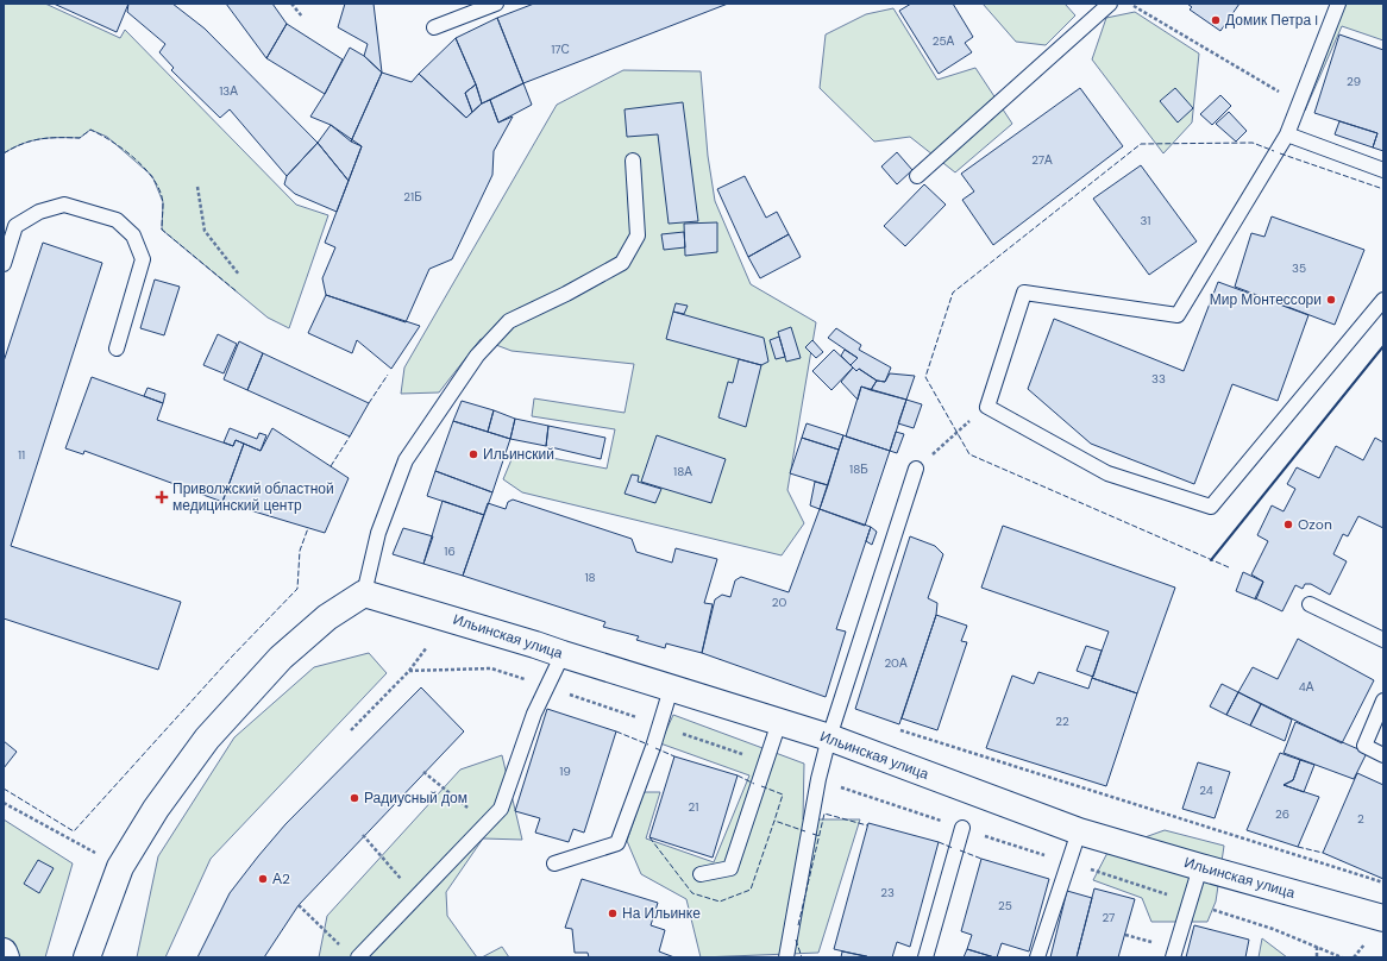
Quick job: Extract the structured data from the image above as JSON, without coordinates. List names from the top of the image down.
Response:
{
  "streets": {
    "street": ["Ильинская улица"]
  },
  "places": {
    "other": [
      "Домик Петра I",
      "Мир Монтессори",
      "Ильинский",
      "Ozon",
      "Радиусный дом",
      "А2",
      "На Ильинке"
    ],
    "health": ["Приволжский областной медицинский центр"]
  },
  "house_numbers": [
    "25А",
    "17С",
    "29",
    "13А",
    "27А",
    "21Б",
    "31",
    "35",
    "33",
    "11",
    "18Б",
    "18А",
    "16",
    "18",
    "20",
    "20А",
    "4А",
    "22",
    "19",
    "24",
    "21",
    "26",
    "2",
    "23",
    "25",
    "27"
  ]
}
